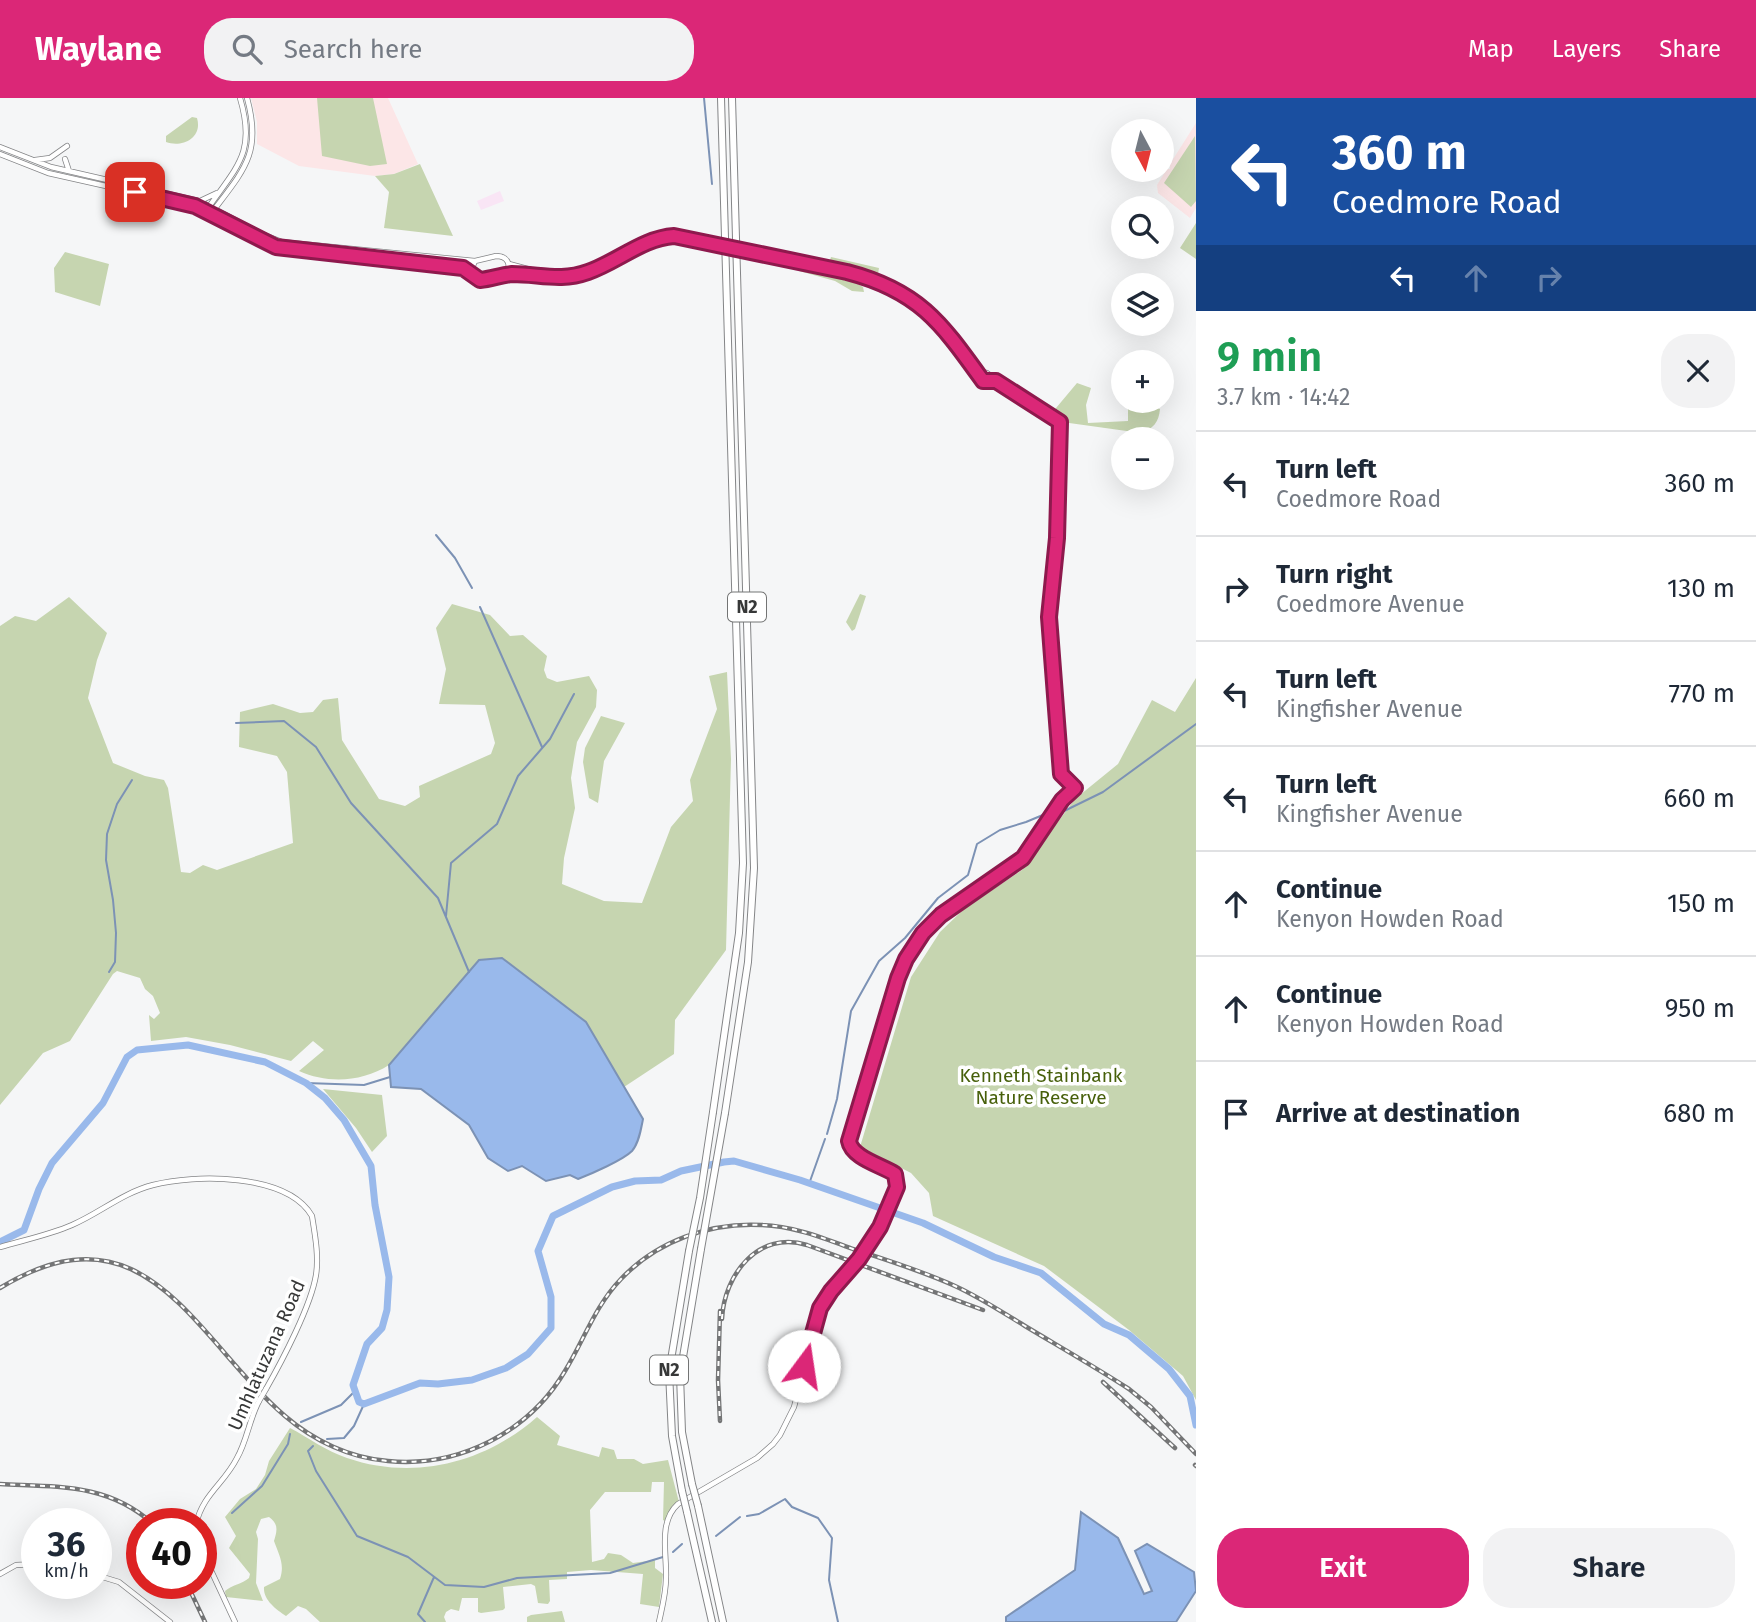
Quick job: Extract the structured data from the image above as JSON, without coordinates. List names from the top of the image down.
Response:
{
  "streets": {
    "highway": ["N2"],
    "street": ["Umhlatuzana Road"]
  },
  "parks": ["Kenneth Stainbank Nature Reserve"],
  "north": "bottom",
  "page": {
    "header": "Waylane",
    "search": "Search here",
    "nav": ["Map", "Layers", "Share"],
    "turn": ["360 m", "Coedmore Road"],
    "map_buttons": ["+", "−"],
    "heading": ["9 min", "3.7 km · 14:42"],
    "list": [
      {
        "name": "Turn left",
        "note": "Coedmore Road",
        "value": "360 m"
      },
      {
        "name": "Turn right",
        "note": "Coedmore Avenue",
        "value": "130 m"
      },
      {
        "name": "Turn left",
        "note": "Kingfisher Avenue",
        "value": "770 m"
      },
      {
        "name": "Turn left",
        "note": "Kingfisher Avenue",
        "value": "660 m"
      },
      {
        "name": "Continue",
        "note": "Kenyon Howden Road",
        "value": "150 m"
      },
      {
        "name": "Continue",
        "note": "Kenyon Howden Road",
        "value": "950 m"
      },
      {
        "name": "Arrive at destination",
        "value": "680 m"
      }
    ],
    "speed": "36 km/h",
    "limit": "40",
    "buttons": ["Exit", "Share"]
  }
}
